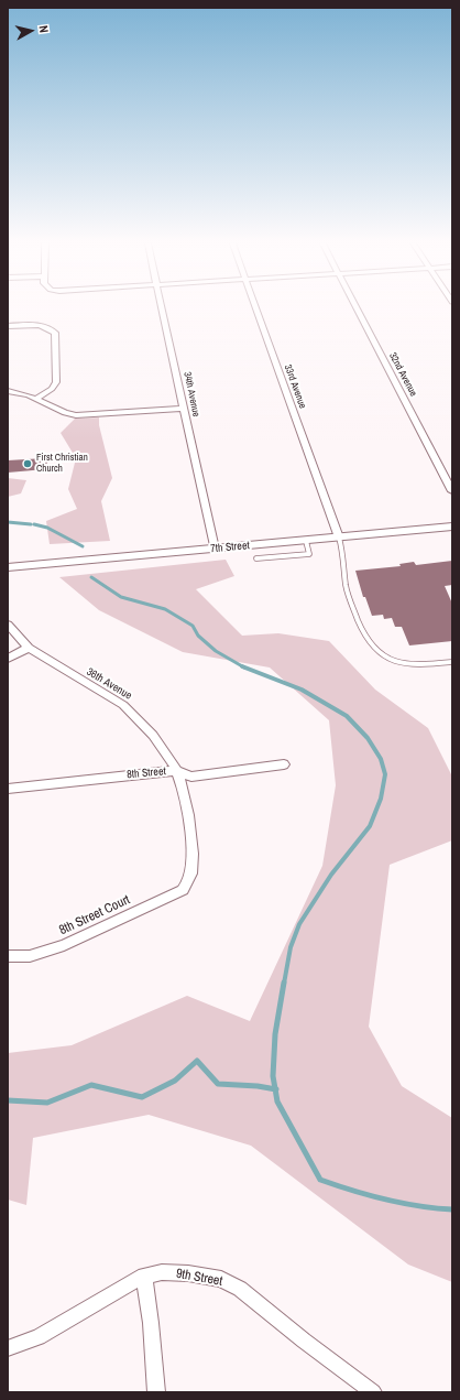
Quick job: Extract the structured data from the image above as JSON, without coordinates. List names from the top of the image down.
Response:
{
  "streets": {
    "main road": ["7th Street"],
    "street": [
      "32nd Avenue",
      "33rd Avenue",
      "34th Avenue",
      "36th Avenue",
      "8th Street",
      "8th Street Court",
      "9th Street"
    ]
  },
  "crossings": [
    ["33rd Avenue", "7th Street"],
    ["34th Avenue", "7th Street"],
    ["36th Avenue", "8th Street"],
    ["36th Avenue", "8th Street Court"]
  ],
  "places": ["First Christian Church"],
  "north": "right"
}
